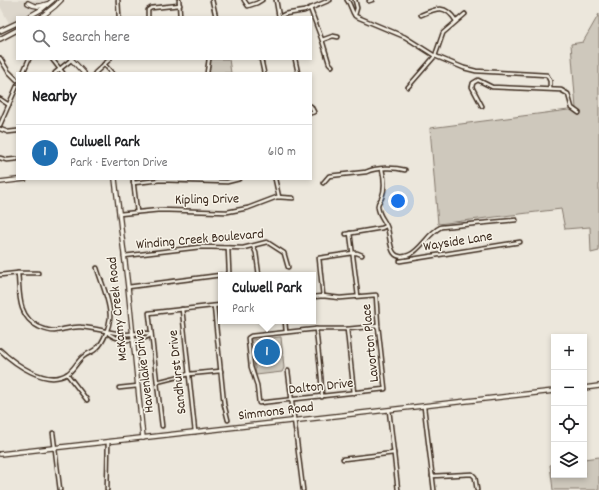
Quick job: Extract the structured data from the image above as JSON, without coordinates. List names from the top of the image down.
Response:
{
  "streets": {
    "street": [
      "Kipling Drive",
      "Winding Creek Boulevard",
      "Wayside Lane",
      "McKamy Creek Road",
      "Lavorton Place",
      "Havenlake Drive",
      "Sandhurst Drive",
      "Dalton Drive",
      "Simmons Road"
    ]
  },
  "crossings": [
    ["Kipling Drive", "McKamy Creek Road"],
    ["Winding Creek Boulevard", "McKamy Creek Road"],
    ["McKamy Creek Road", "Simmons Road"],
    ["Lavorton Place", "Dalton Drive"],
    ["Havenlake Drive", "Sandhurst Drive"],
    ["Sandhurst Drive", "Simmons Road"]
  ],
  "page": {
    "search": "Search here",
    "heading": "Nearby",
    "list": [
      {
        "mark": "1",
        "name": "Culwell Park",
        "note": "Park · Everton Drive",
        "value": "610 m"
      }
    ],
    "popup": ["Culwell Park", "Park"],
    "map_buttons": ["+", "−"],
    "pins": "1"
  }
}
